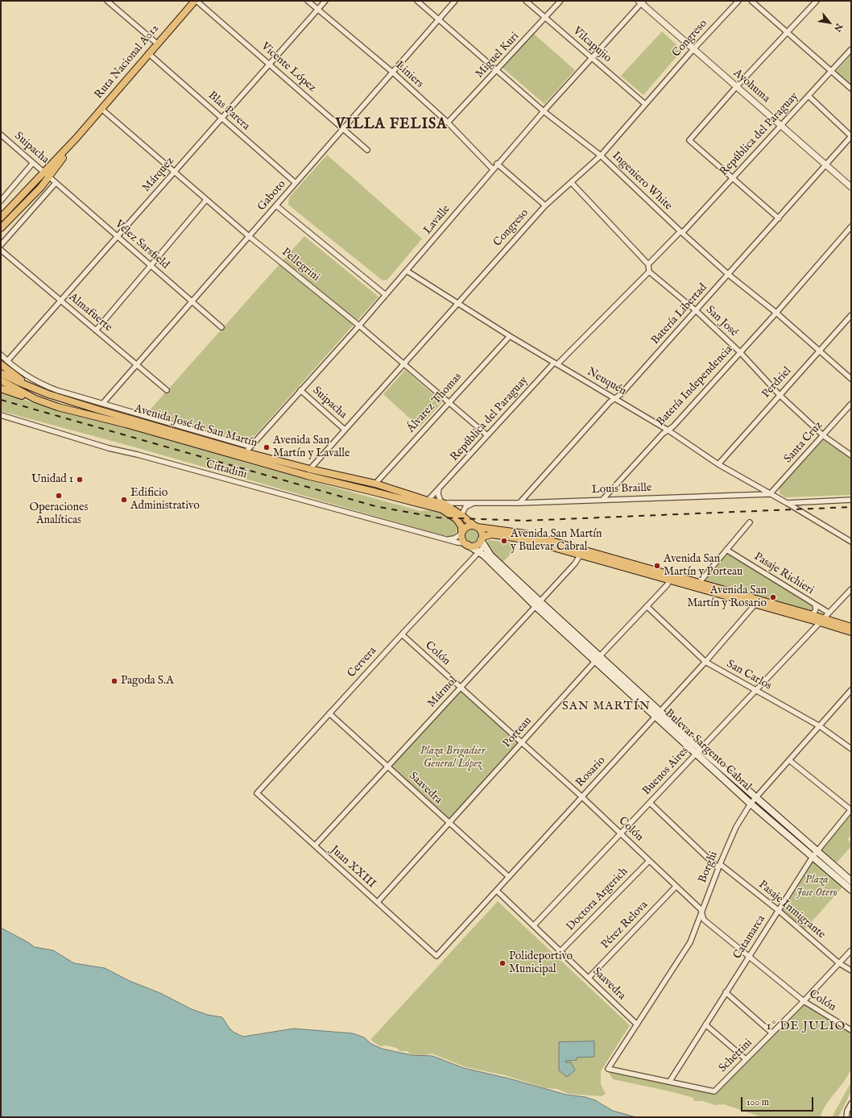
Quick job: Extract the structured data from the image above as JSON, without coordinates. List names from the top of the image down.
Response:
{
  "streets": {
    "main road": ["Ruta Nacional A012", "Avenida José de San Martín", "Bulevar Sargento Cabral"],
    "street": [
      "Congreso",
      "Vilcapujio",
      "Miguel Kuri",
      "Vicente López",
      "Liniers",
      "Ayohuma",
      "Blas Parera",
      "República del Paraguay",
      "Suipacha",
      "Márquez",
      "Ingeniero White",
      "Gaboto",
      "Lavalle",
      "Vélez Sarsfield",
      "Pellegrini",
      "Almafuerte",
      "Batería Libertad",
      "San José",
      "Neuquén",
      "Perdriel",
      "Batería Independencia",
      "Álvarez Thomas",
      "Santa Cruz",
      "Cittadini",
      "Louis Braille",
      "Pasaje Richieri",
      "Colón",
      "Cervera",
      "San Carlos",
      "Mármol",
      "Porteau",
      "Buenos Aires",
      "Rosario",
      "Saavedra",
      "Juan XXIII",
      "Borghi",
      "Doctora Argerich",
      "Pasaje Inmigrante",
      "Pérez Relova",
      "Catamarca",
      "Schettini"
    ]
  },
  "crossings": [
    ["Congreso", "Vilcapujio"],
    ["Congreso", "Ayohuma"],
    ["Congreso", "Suipacha"],
    ["Congreso", "Ingeniero White"],
    ["Congreso", "Pellegrini"],
    ["Congreso", "Neuquén"],
    ["Congreso", "Avenida José de San Martín"],
    ["Vilcapujio", "Miguel Kuri"],
    ["Vilcapujio", "Lavalle"],
    ["Miguel Kuri", "Liniers"],
    ["Miguel Kuri", "Ingeniero White"],
    ["Ruta Nacional A012", "Vicente López"],
    ["Ruta Nacional A012", "Blas Parera"],
    ["Ruta Nacional A012", "Suipacha"],
    ["Ruta Nacional A012", "Vélez Sarsfield"],
    ["Ruta Nacional A012", "Pellegrini"],
    ["Vicente López", "Márquez"],
    ["Vicente López", "Gaboto"],
    ["Liniers", "Márquez"],
    ["Liniers", "Gaboto"],
    ["Liniers", "Lavalle"],
    ["Ayohuma", "República del Paraguay"],
    ["Ayohuma", "Lavalle"],
    ["Ayohuma", "Batería Libertad"],
    ["Blas Parera", "Márquez"],
    ["Blas Parera", "Gaboto"],
    ["República del Paraguay", "Ingeniero White"],
    ["República del Paraguay", "Pellegrini"],
    ["República del Paraguay", "San José"],
    ["República del Paraguay", "Neuquén"],
    ["República del Paraguay", "Avenida José de San Martín"],
    ["Suipacha", "Lavalle"],
    ["Suipacha", "Vélez Sarsfield"],
    ["Márquez", "Vélez Sarsfield"],
    ["Márquez", "Pellegrini"],
    ["Márquez", "Almafuerte"],
    ["Ingeniero White", "Gaboto"],
    ["Ingeniero White", "Lavalle"],
    ["Ingeniero White", "Batería Libertad"],
    ["Ingeniero White", "Perdriel"],
    ["Ingeniero White", "Batería Independencia"],
    ["Gaboto", "Vélez Sarsfield"],
    ["Gaboto", "Pellegrini"],
    ["Gaboto", "Almafuerte"],
    ["Lavalle", "Pellegrini"],
    ["Lavalle", "Neuquén"],
    ["Lavalle", "Avenida José de San Martín"],
    ["Pellegrini", "Álvarez Thomas"],
    ["Batería Libertad", "San José"],
    ["Batería Libertad", "Neuquén"],
    ["Batería Libertad", "Louis Braille"],
    ["San José", "Perdriel"],
    ["San José", "Batería Independencia"],
    ["San José", "Santa Cruz"],
    ["Neuquén", "Perdriel"],
    ["Neuquén", "Batería Independencia"],
    ["Neuquén", "Álvarez Thomas"],
    ["Neuquén", "Santa Cruz"],
    ["Neuquén", "Louis Braille"],
    ["Batería Independencia", "Louis Braille"],
    ["Álvarez Thomas", "Avenida José de San Martín"],
    ["Avenida José de San Martín", "Cittadini"],
    ["Avenida José de San Martín", "Louis Braille"],
    ["Avenida José de San Martín", "Bulevar Sargento Cabral"],
    ["Santa Cruz", "Louis Braille"],
    ["Cittadini", "Bulevar Sargento Cabral"],
    ["Pasaje Richieri", "Buenos Aires"],
    ["Colón", "Cervera"],
    ["Colón", "Mármol"],
    ["Colón", "Porteau"],
    ["Colón", "Buenos Aires"],
    ["Colón", "Rosario"],
    ["Colón", "Borghi"],
    ["Colón", "Doctora Argerich"],
    ["Colón", "Pérez Relova"],
    ["Colón", "Catamarca"],
    ["Colón", "Schettini"],
    ["Cervera", "Bulevar Sargento Cabral"],
    ["Cervera", "Saavedra"],
    ["Cervera", "Juan XXIII"],
    ["San Carlos", "Porteau"],
    ["San Carlos", "Buenos Aires"],
    ["San Carlos", "Rosario"],
    ["San Carlos", "Borghi"],
    ["Mármol", "Bulevar Sargento Cabral"],
    ["Mármol", "Saavedra"],
    ["Mármol", "Juan XXIII"],
    ["Porteau", "Bulevar Sargento Cabral"],
    ["Porteau", "Saavedra"],
    ["Porteau", "Juan XXIII"],
    ["Bulevar Sargento Cabral", "Buenos Aires"],
    ["Bulevar Sargento Cabral", "Rosario"],
    ["Bulevar Sargento Cabral", "Borghi"],
    ["Bulevar Sargento Cabral", "Catamarca"],
    ["Buenos Aires", "Saavedra"],
    ["Buenos Aires", "Pasaje Inmigrante"],
    ["Rosario", "Saavedra"],
    ["Rosario", "Juan XXIII"],
    ["Saavedra", "Borghi"],
    ["Saavedra", "Doctora Argerich"],
    ["Saavedra", "Pérez Relova"],
    ["Borghi", "Pasaje Inmigrante"],
    ["Borghi", "Catamarca"],
    ["Borghi", "Schettini"],
    ["Pasaje Inmigrante", "Catamarca"],
    ["Pasaje Inmigrante", "Schettini"],
    ["Catamarca", "Schettini"]
  ],
  "districts": ["VILLA FELISA", "SAN MARTÍN", "1° DE JULIO"],
  "parks": ["Plaza Brigadier General López", "Plaza Jose Otero"],
  "places": [
    "Avenida San Martín y Lavalle",
    "Unidad 1",
    "Operaciones Analíticas",
    "Edificio Administrativo",
    "Avenida San Martín y Bulevar Cabral",
    "Avenida San Martín y Porteau",
    "Avenida San Martín y Rosario",
    "Pagoda S.A",
    "Polideportivo Municipal"
  ],
  "scale_bar": "100 m",
  "north": "bottom right"
}
